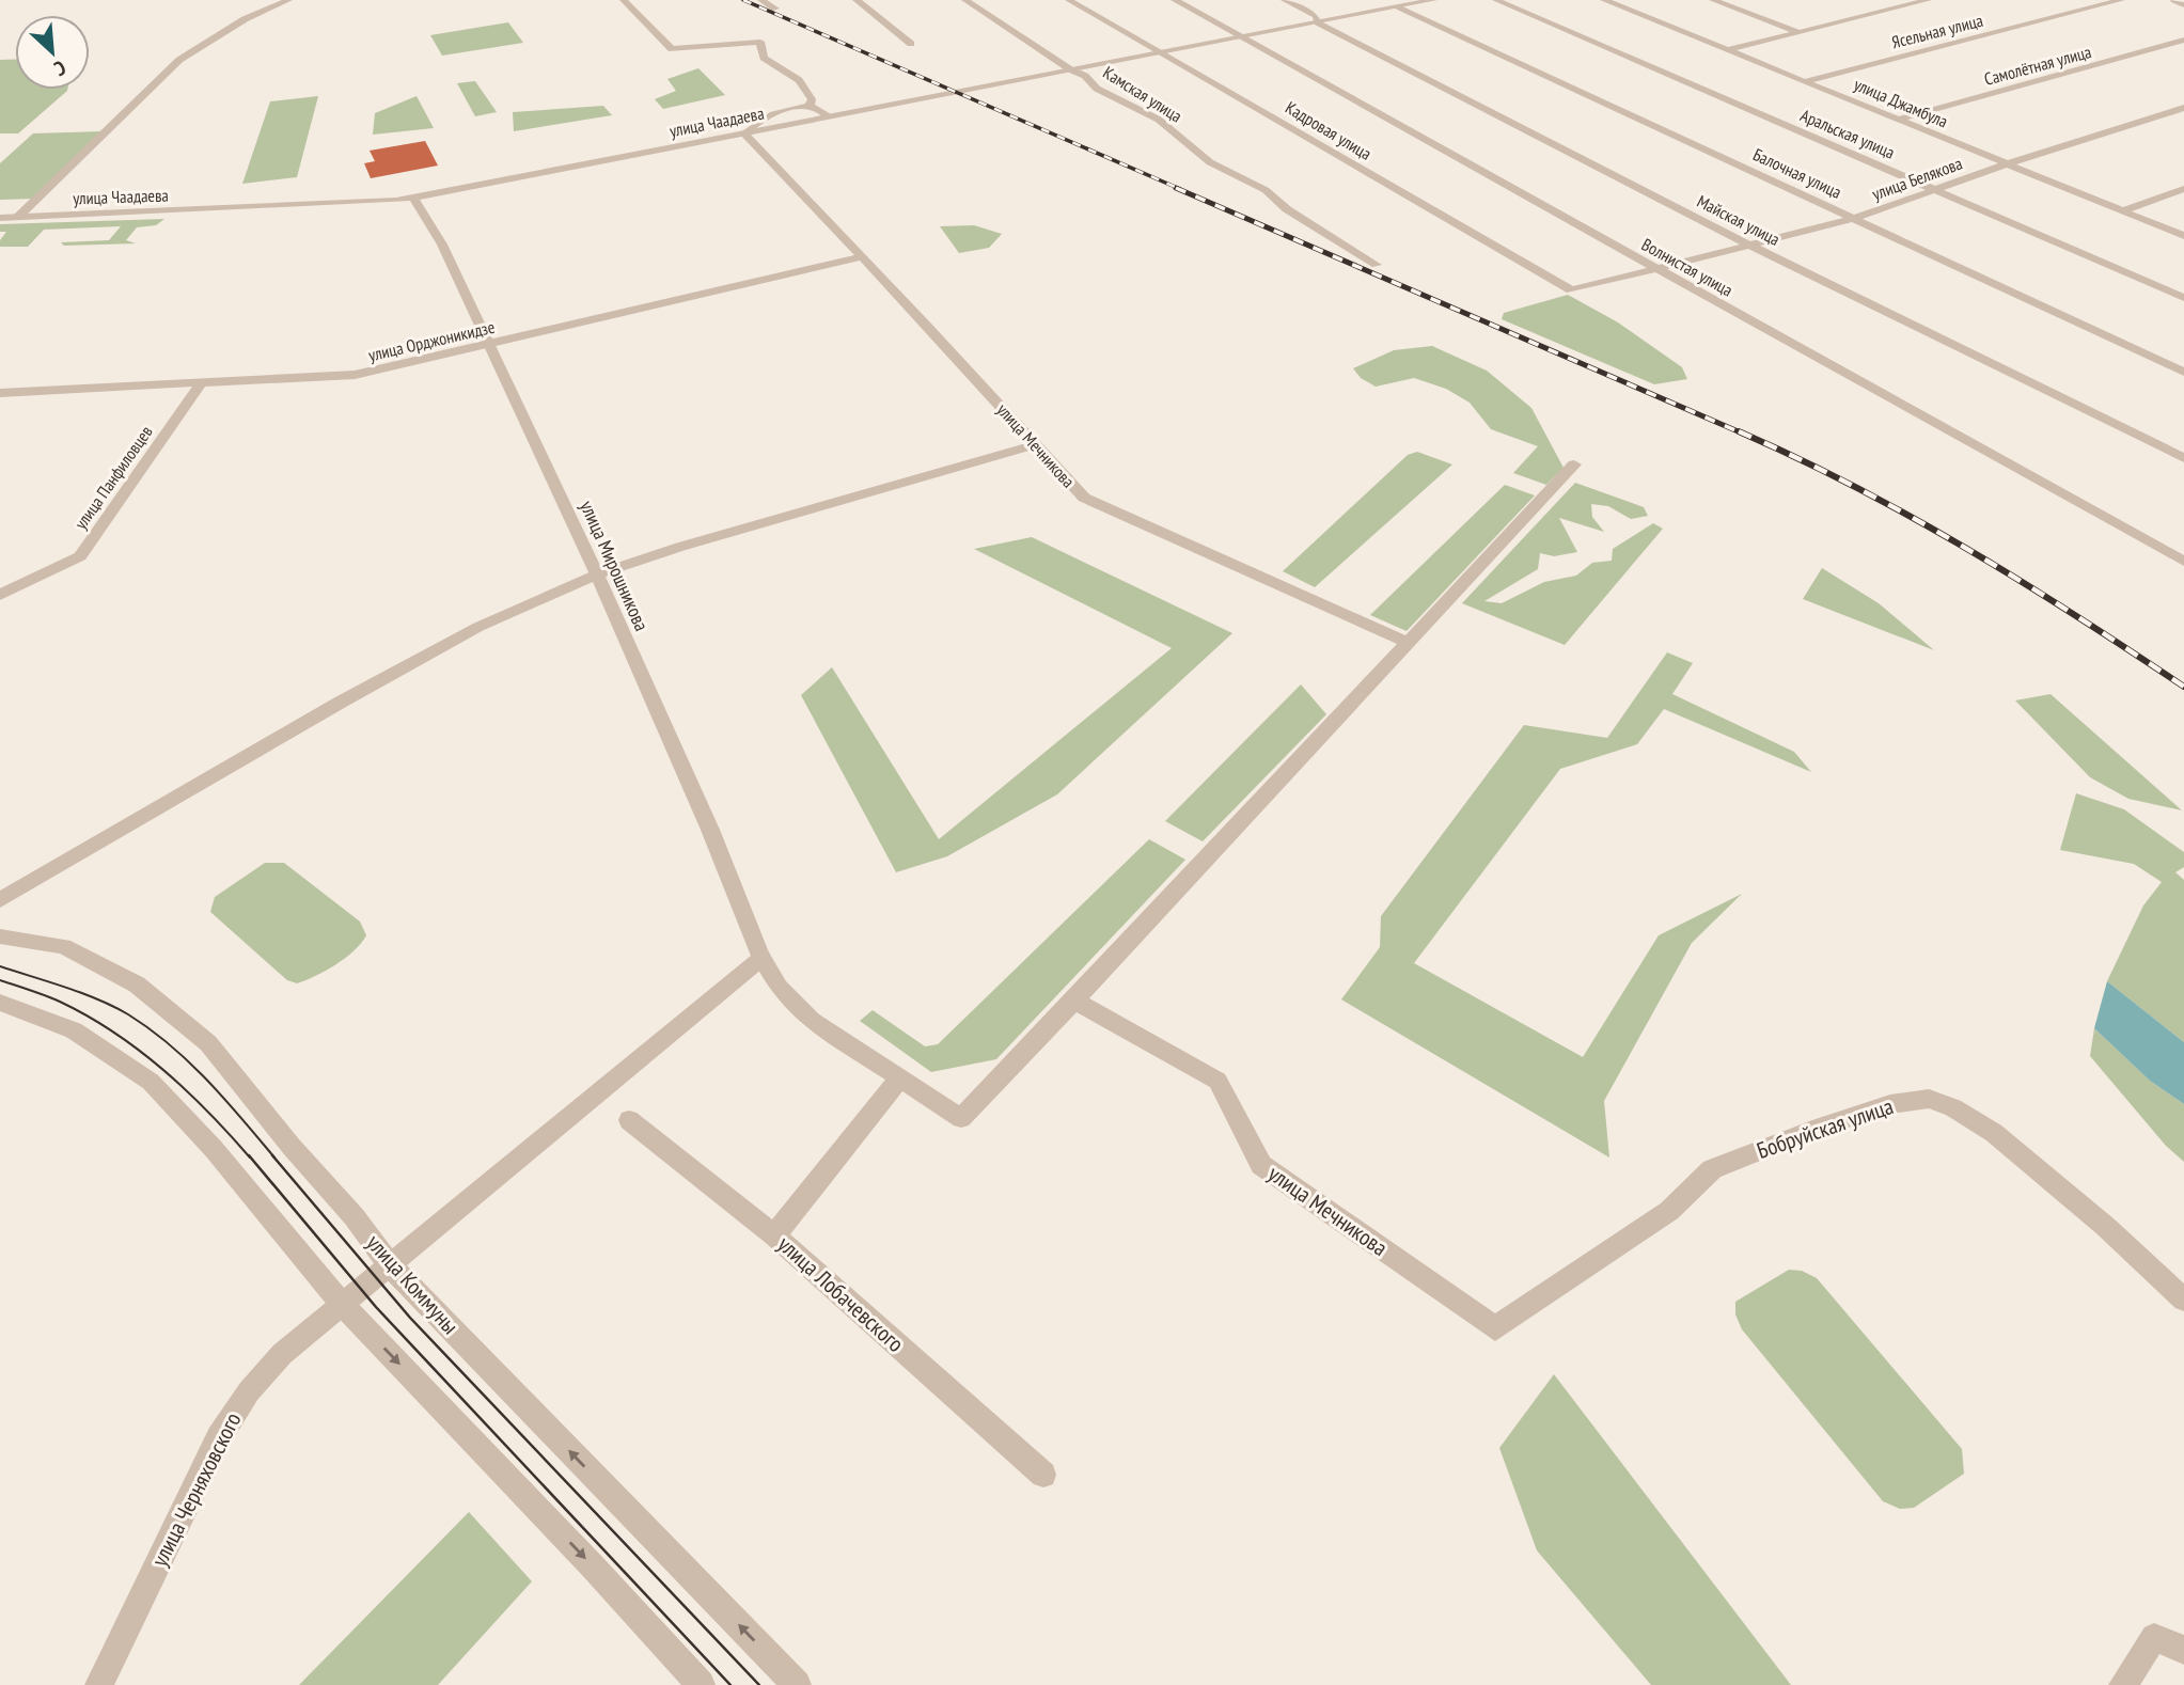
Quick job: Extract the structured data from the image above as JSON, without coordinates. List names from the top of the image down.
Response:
{
  "streets": {
    "street": [
      "Ясельная улица",
      "Самолётная улица",
      "Камская улица",
      "улица Джамбула",
      "улица Чаадаева",
      "Кадровая улица",
      "Аральская улица",
      "Балочная улица",
      "улица Белякова",
      "Майская улица",
      "Волнистая улица",
      "улица Орджоникидзе",
      "улица Мечникова",
      "улица Панфиловцев",
      "улица Мирошникова",
      "Бобруйская улица",
      "улица Коммуны",
      "улица Лобачевского",
      "улица Черняховского"
    ]
  },
  "crossings": [
    ["Ясельная улица", "улица Джамбула"],
    ["Самолётная улица", "улица Джамбула"],
    ["Камская улица", "улица Чаадаева"],
    ["улица Джамбула", "улица Белякова"],
    ["улица Чаадаева", "Кадровая улица"],
    ["улица Чаадаева", "Балочная улица"],
    ["улица Чаадаева", "Майская улица"],
    ["улица Чаадаева", "Волнистая улица"],
    ["улица Чаадаева", "улица Мечникова"],
    ["улица Чаадаева", "улица Мирошникова"],
    ["Кадровая улица", "улица Белякова"],
    ["Аральская улица", "улица Белякова"],
    ["Балочная улица", "улица Белякова"],
    ["улица Белякова", "Майская улица"],
    ["улица Белякова", "Волнистая улица"],
    ["улица Орджоникидзе", "улица Мечникова"],
    ["улица Орджоникидзе", "улица Панфиловцев"],
    ["улица Орджоникидзе", "улица Мирошникова"],
    ["улица Мечникова", "Бобруйская улица"]
  ],
  "north": "bottom right"
}
